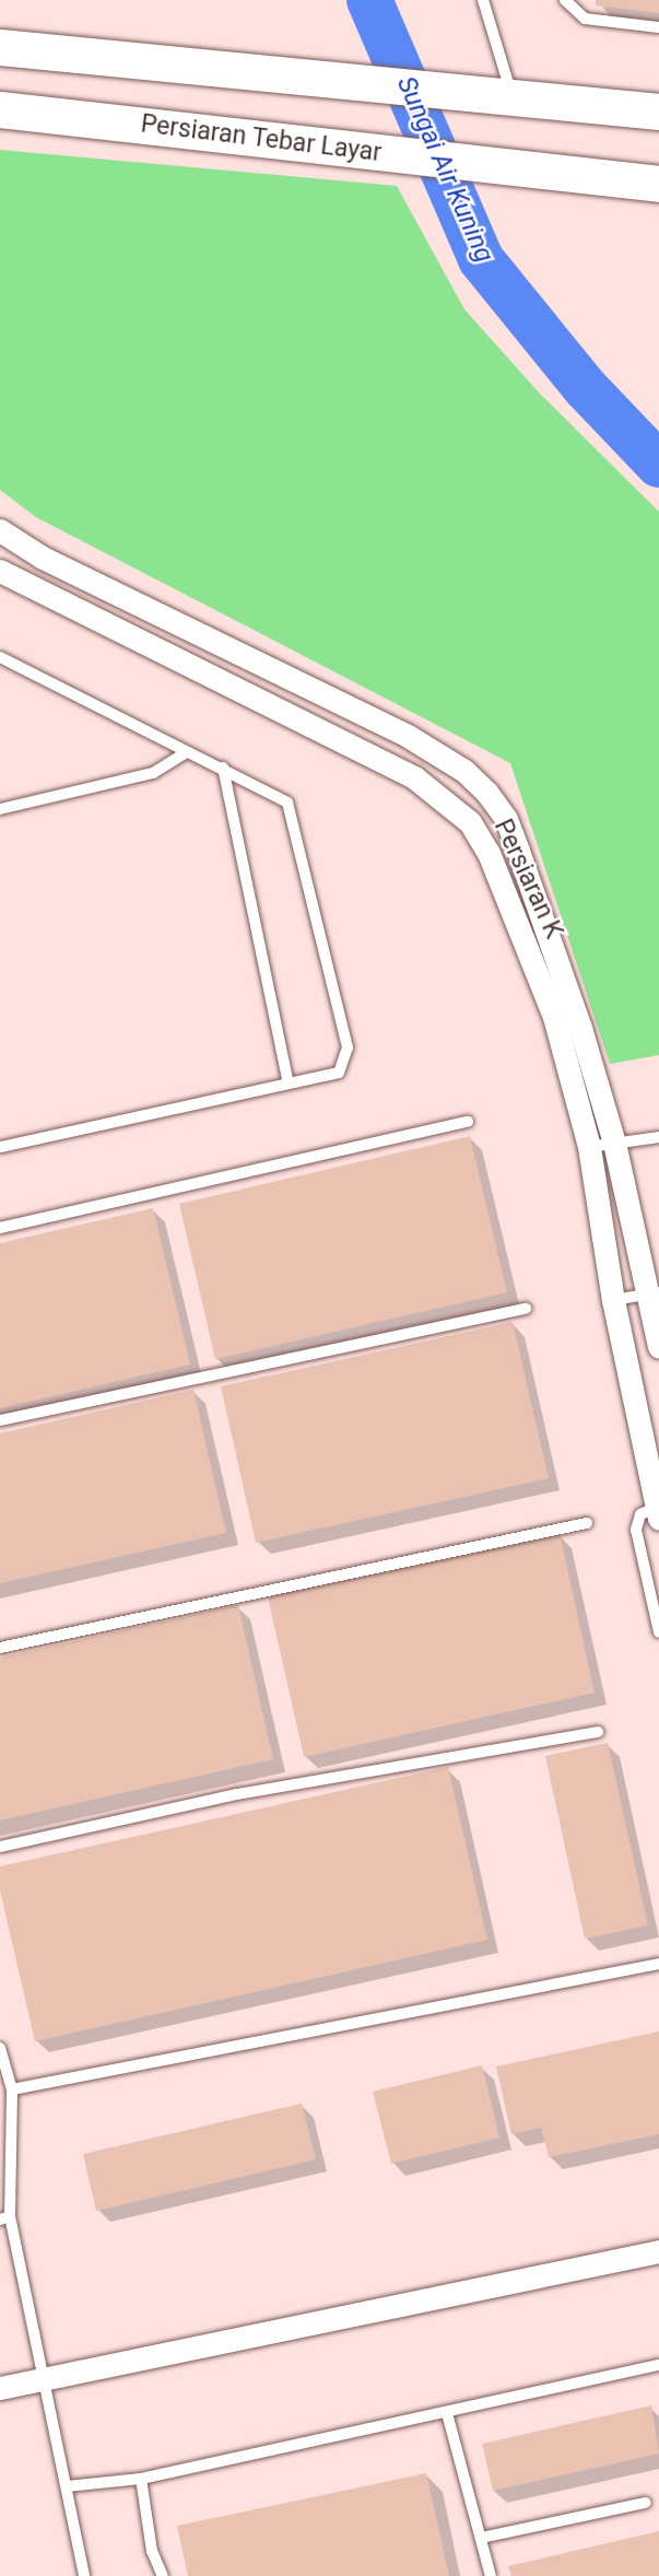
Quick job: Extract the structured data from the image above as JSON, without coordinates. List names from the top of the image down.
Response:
{
  "streets": {
    "main road": ["Persiaran Tebar Layar"],
    "street": ["Persiaran K"]
  },
  "water": ["Sungai Air Kuning"]
}
